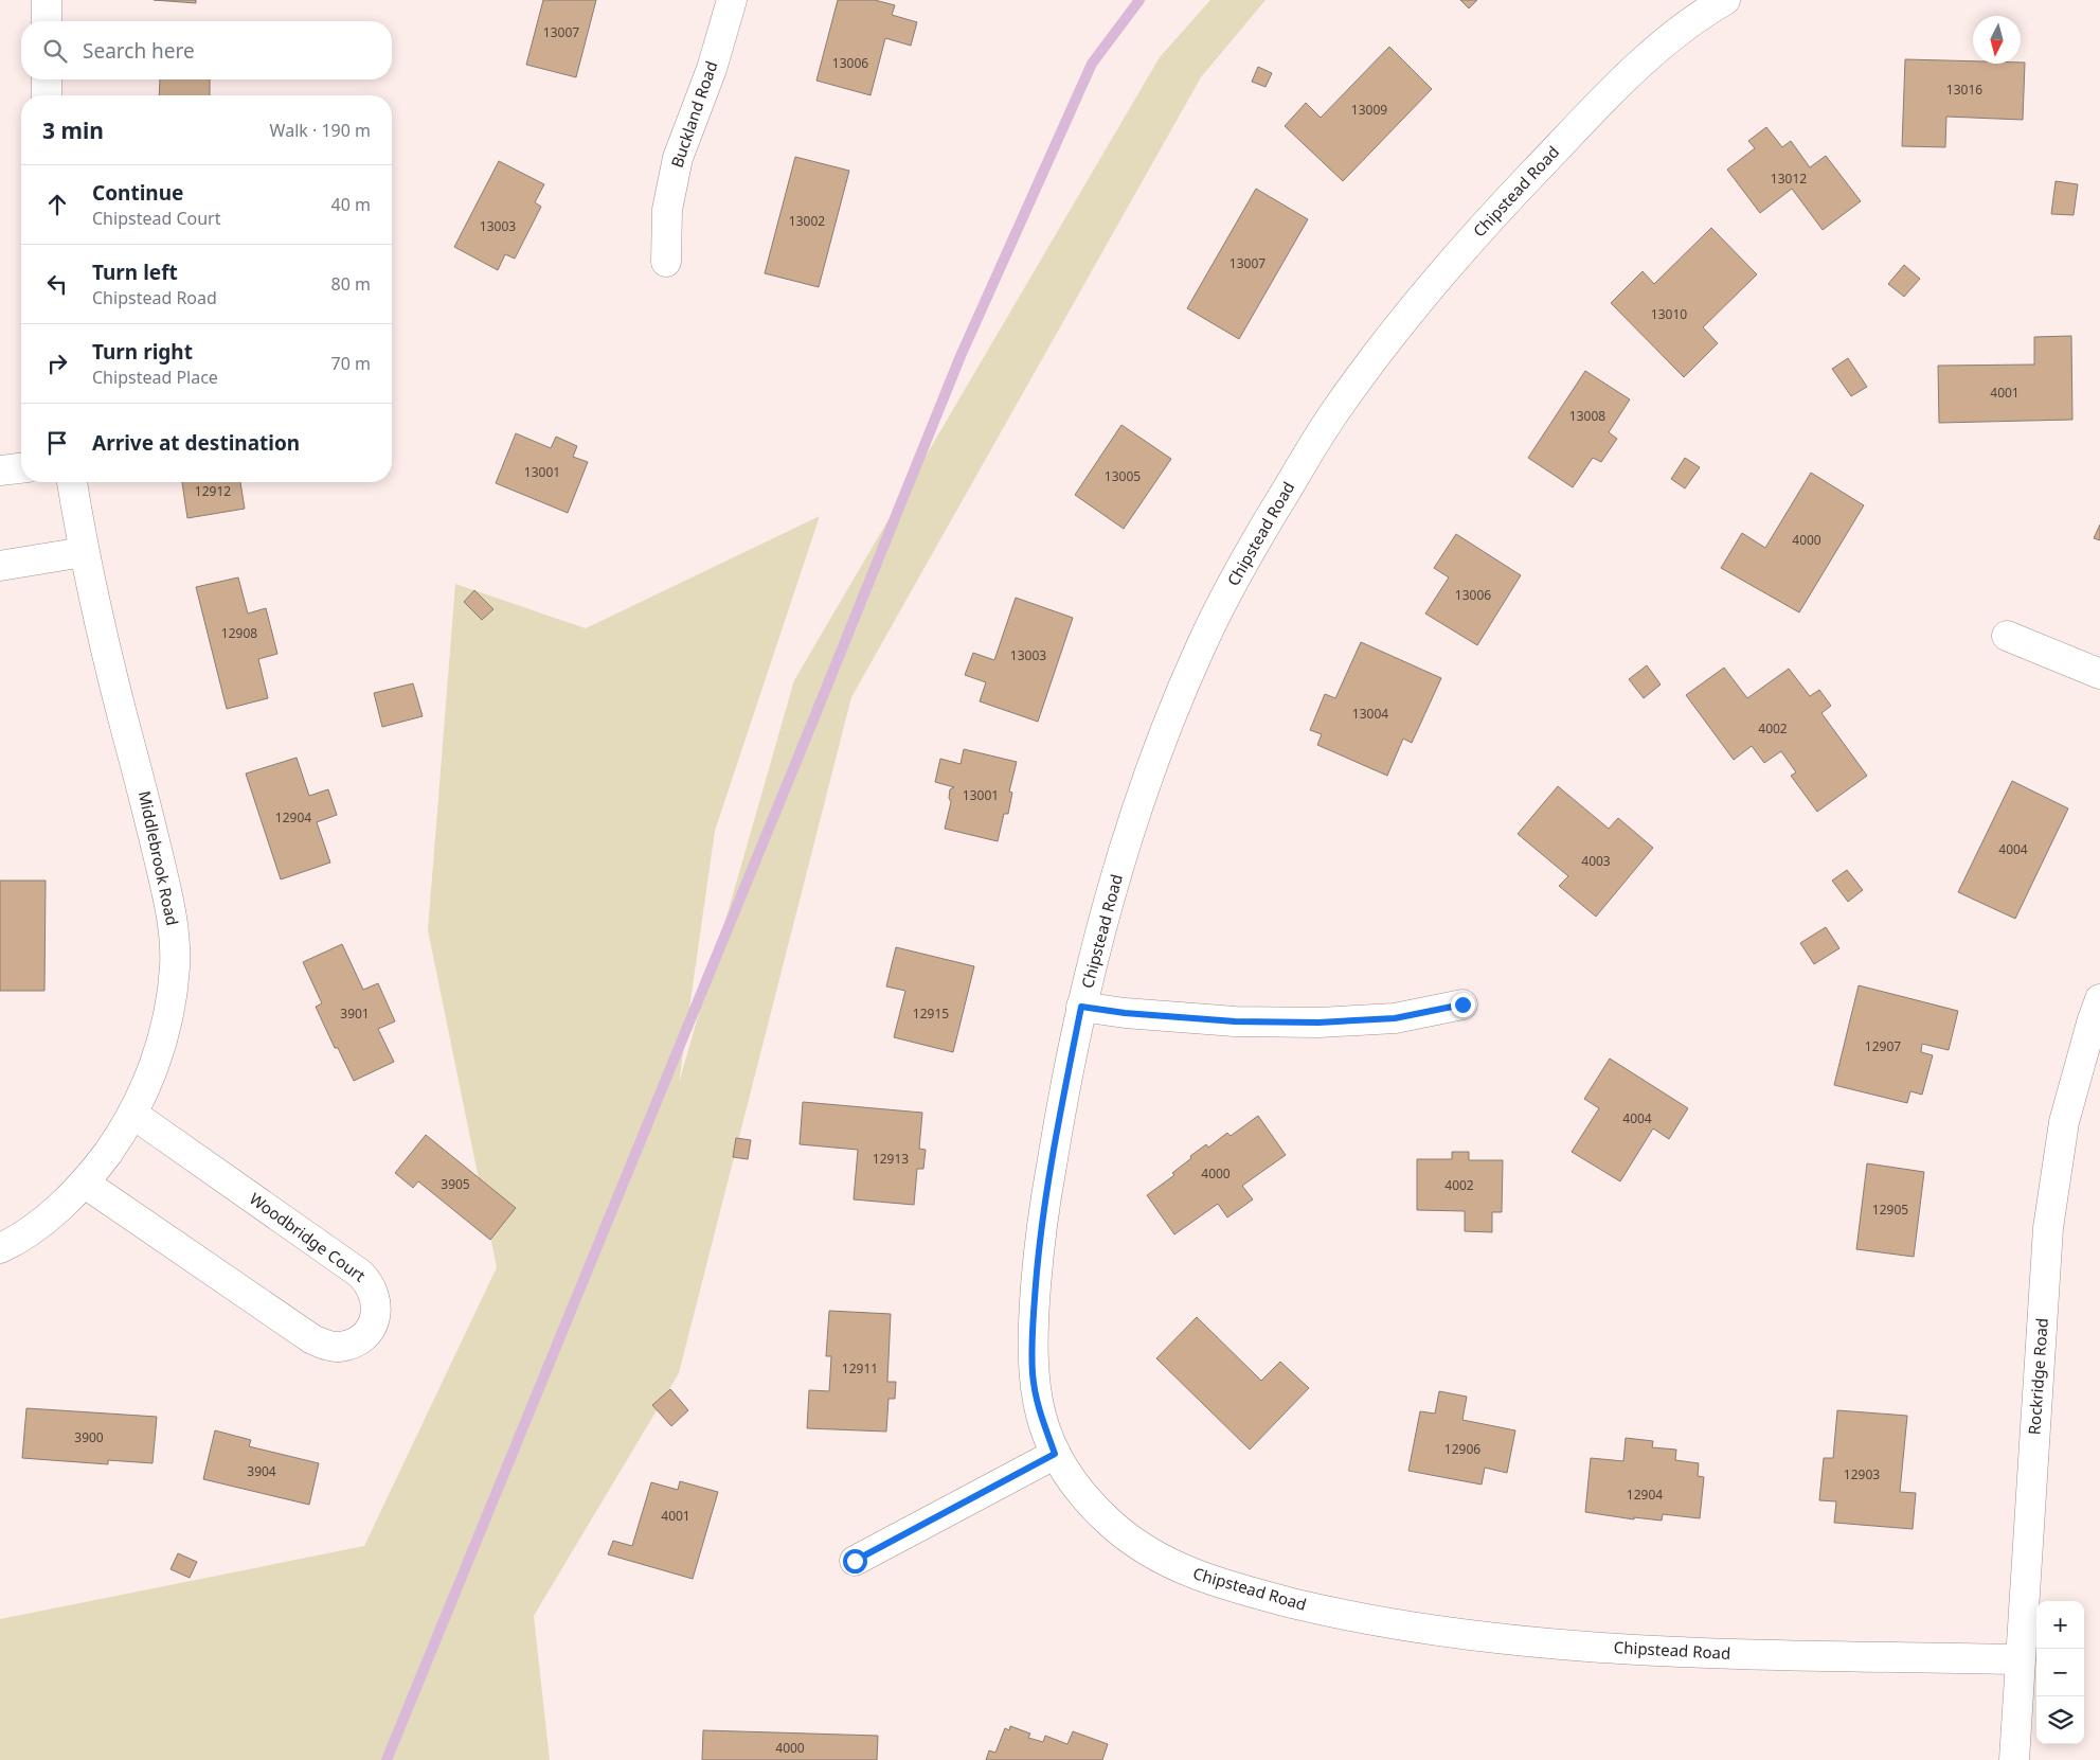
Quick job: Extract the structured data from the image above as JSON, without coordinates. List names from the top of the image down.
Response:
{
  "streets": {
    "street": [
      "Buckland Road",
      "Chipstead Road",
      "Middlebrook Road",
      "Woodbridge Court",
      "Rockridge Road"
    ]
  },
  "crossings": [
    ["Chipstead Road", "Rockridge Road"],
    ["Middlebrook Road", "Woodbridge Court"]
  ],
  "house_numbers": [
    "13007",
    "13006",
    "13016",
    "13009",
    "13012",
    "13002",
    "13003",
    "13007",
    "13010",
    "4001",
    "13008",
    "13001",
    "13005",
    "12912",
    "4000",
    "13006",
    "12908",
    "13003",
    "13004",
    "4002",
    "13001",
    "12904",
    "4004",
    "4003",
    "3901",
    "12915",
    "12907",
    "4004",
    "12913",
    "4000",
    "3905",
    "4002",
    "12905",
    "12911",
    "3900",
    "12906",
    "3904",
    "12903",
    "12904",
    "4001",
    "4000"
  ],
  "north": "bottom",
  "page": {
    "search": "Search here",
    "heading": ["3 min", "Walk · 190 m"],
    "list": [
      ["Continue", "Chipstead Court", "40 m"],
      ["Turn left", "Chipstead Road", "80 m"],
      ["Turn right", "Chipstead Place", "70 m"],
      "Arrive at destination"
    ],
    "map_buttons": ["+", "−"]
  }
}
